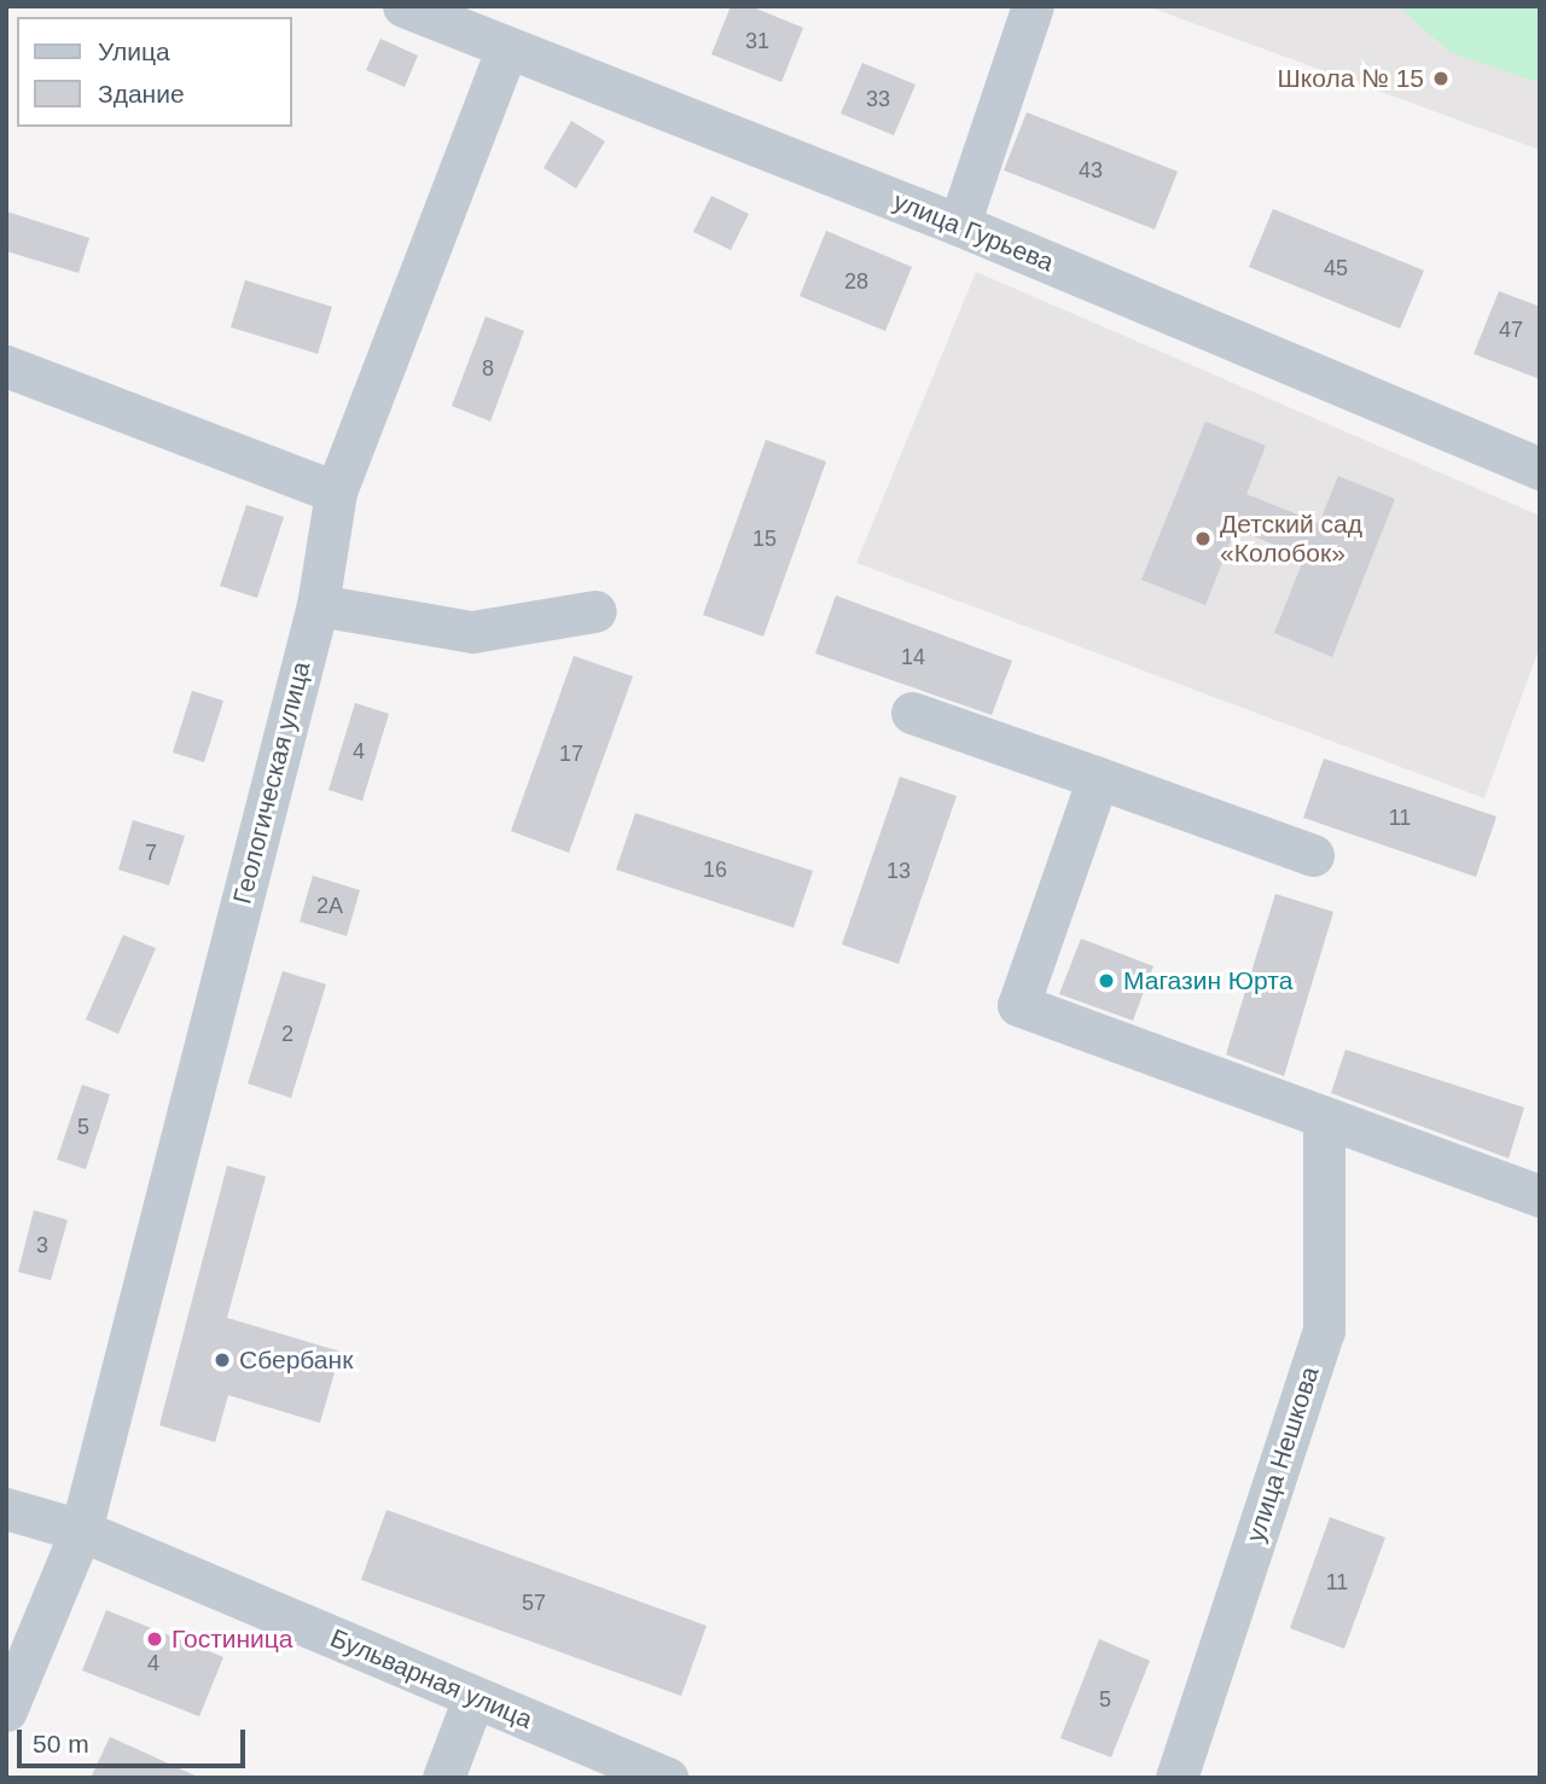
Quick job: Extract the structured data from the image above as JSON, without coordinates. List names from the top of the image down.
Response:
{
  "streets": {
    "street": [
      "улица Гурьева",
      "Геологическая улица",
      "улица Нешкова",
      "Бульварная улица"
    ]
  },
  "crossings": [
    ["улица Гурьева", "Геологическая улица"],
    ["Геологическая улица", "Бульварная улица"]
  ],
  "places": [
    "Школа № 15",
    "Детский сад «Колобок»",
    "Магазин Юрта",
    "Сбербанк",
    "Гостиница"
  ],
  "house_numbers": [
    "31",
    "33",
    "43",
    "45",
    "28",
    "47",
    "8",
    "15",
    "14",
    "4",
    "17",
    "11",
    "7",
    "16",
    "13",
    "2А",
    "2",
    "5",
    "3",
    "11",
    "57",
    "4",
    "5"
  ],
  "legend": ["Улица", "Здание"],
  "scale_bar": "50 m"
}
